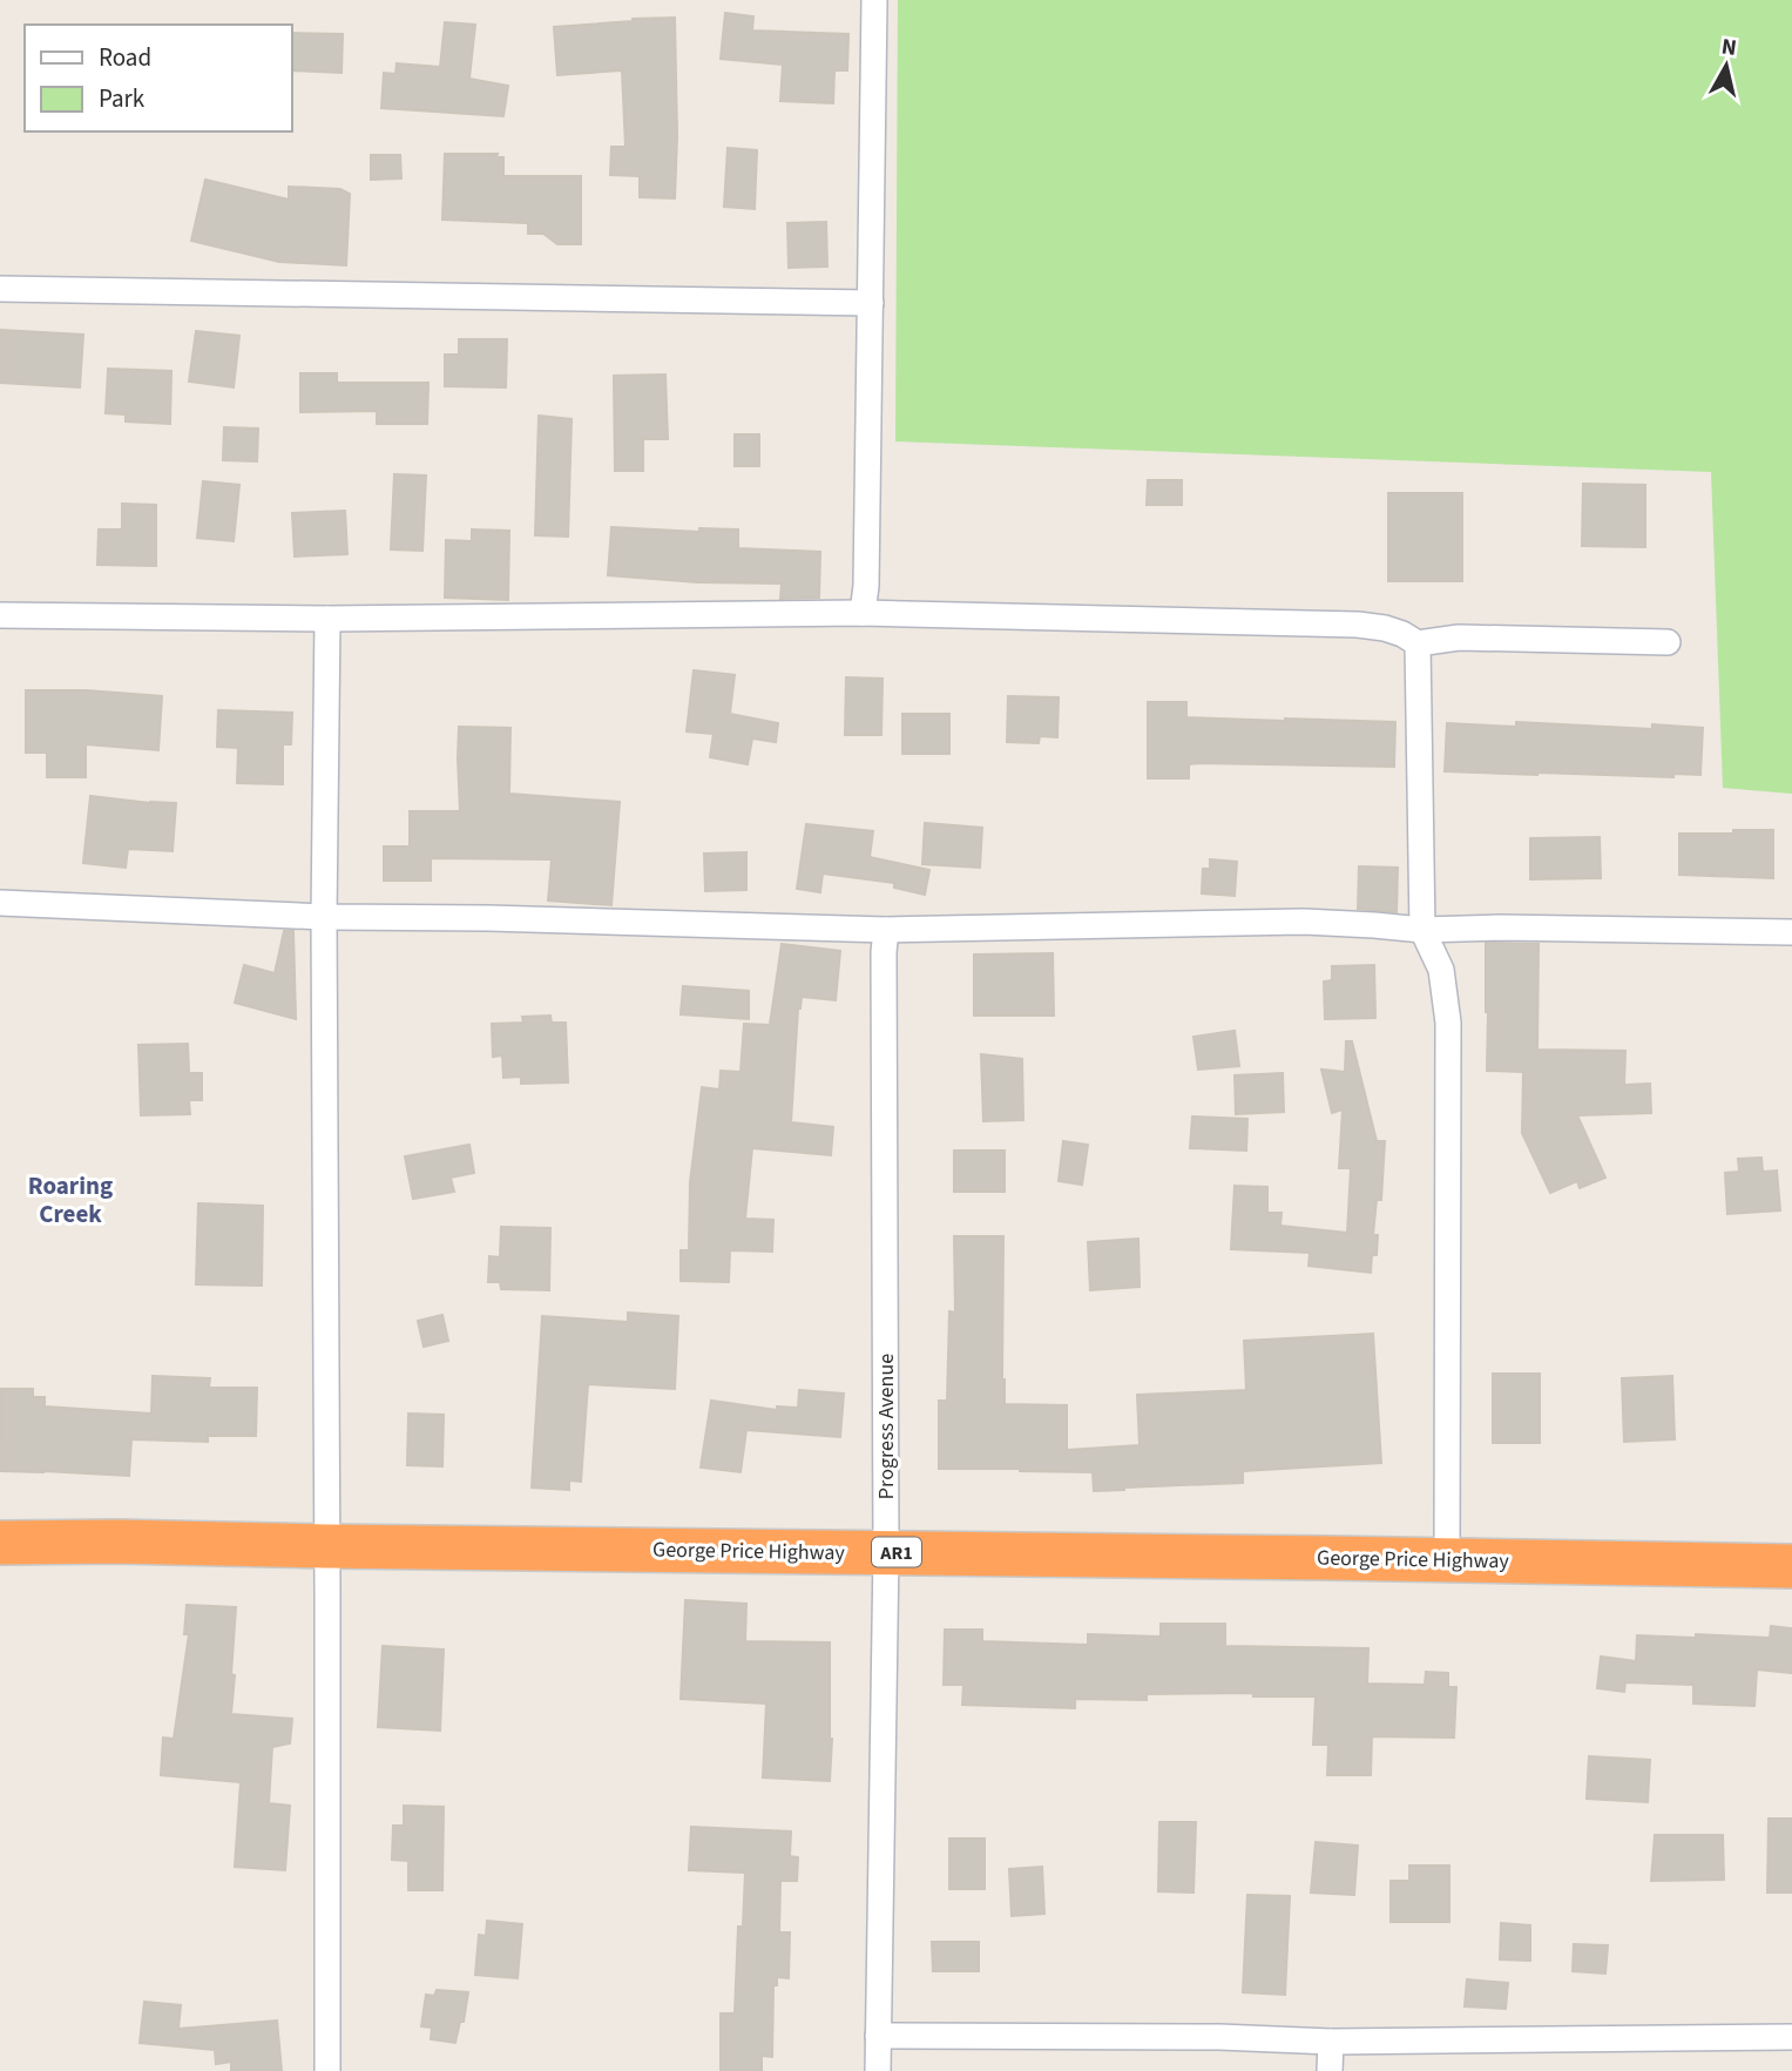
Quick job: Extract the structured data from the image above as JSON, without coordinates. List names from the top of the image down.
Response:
{
  "streets": {
    "highway": ["George Price Highway", "AR1"],
    "street": ["Progress Avenue"]
  },
  "crossings": [
    ["Progress Avenue", "George Price Highway"]
  ],
  "districts": ["Roaring Creek"],
  "legend": ["Road", "Park"],
  "north": "top"
}
